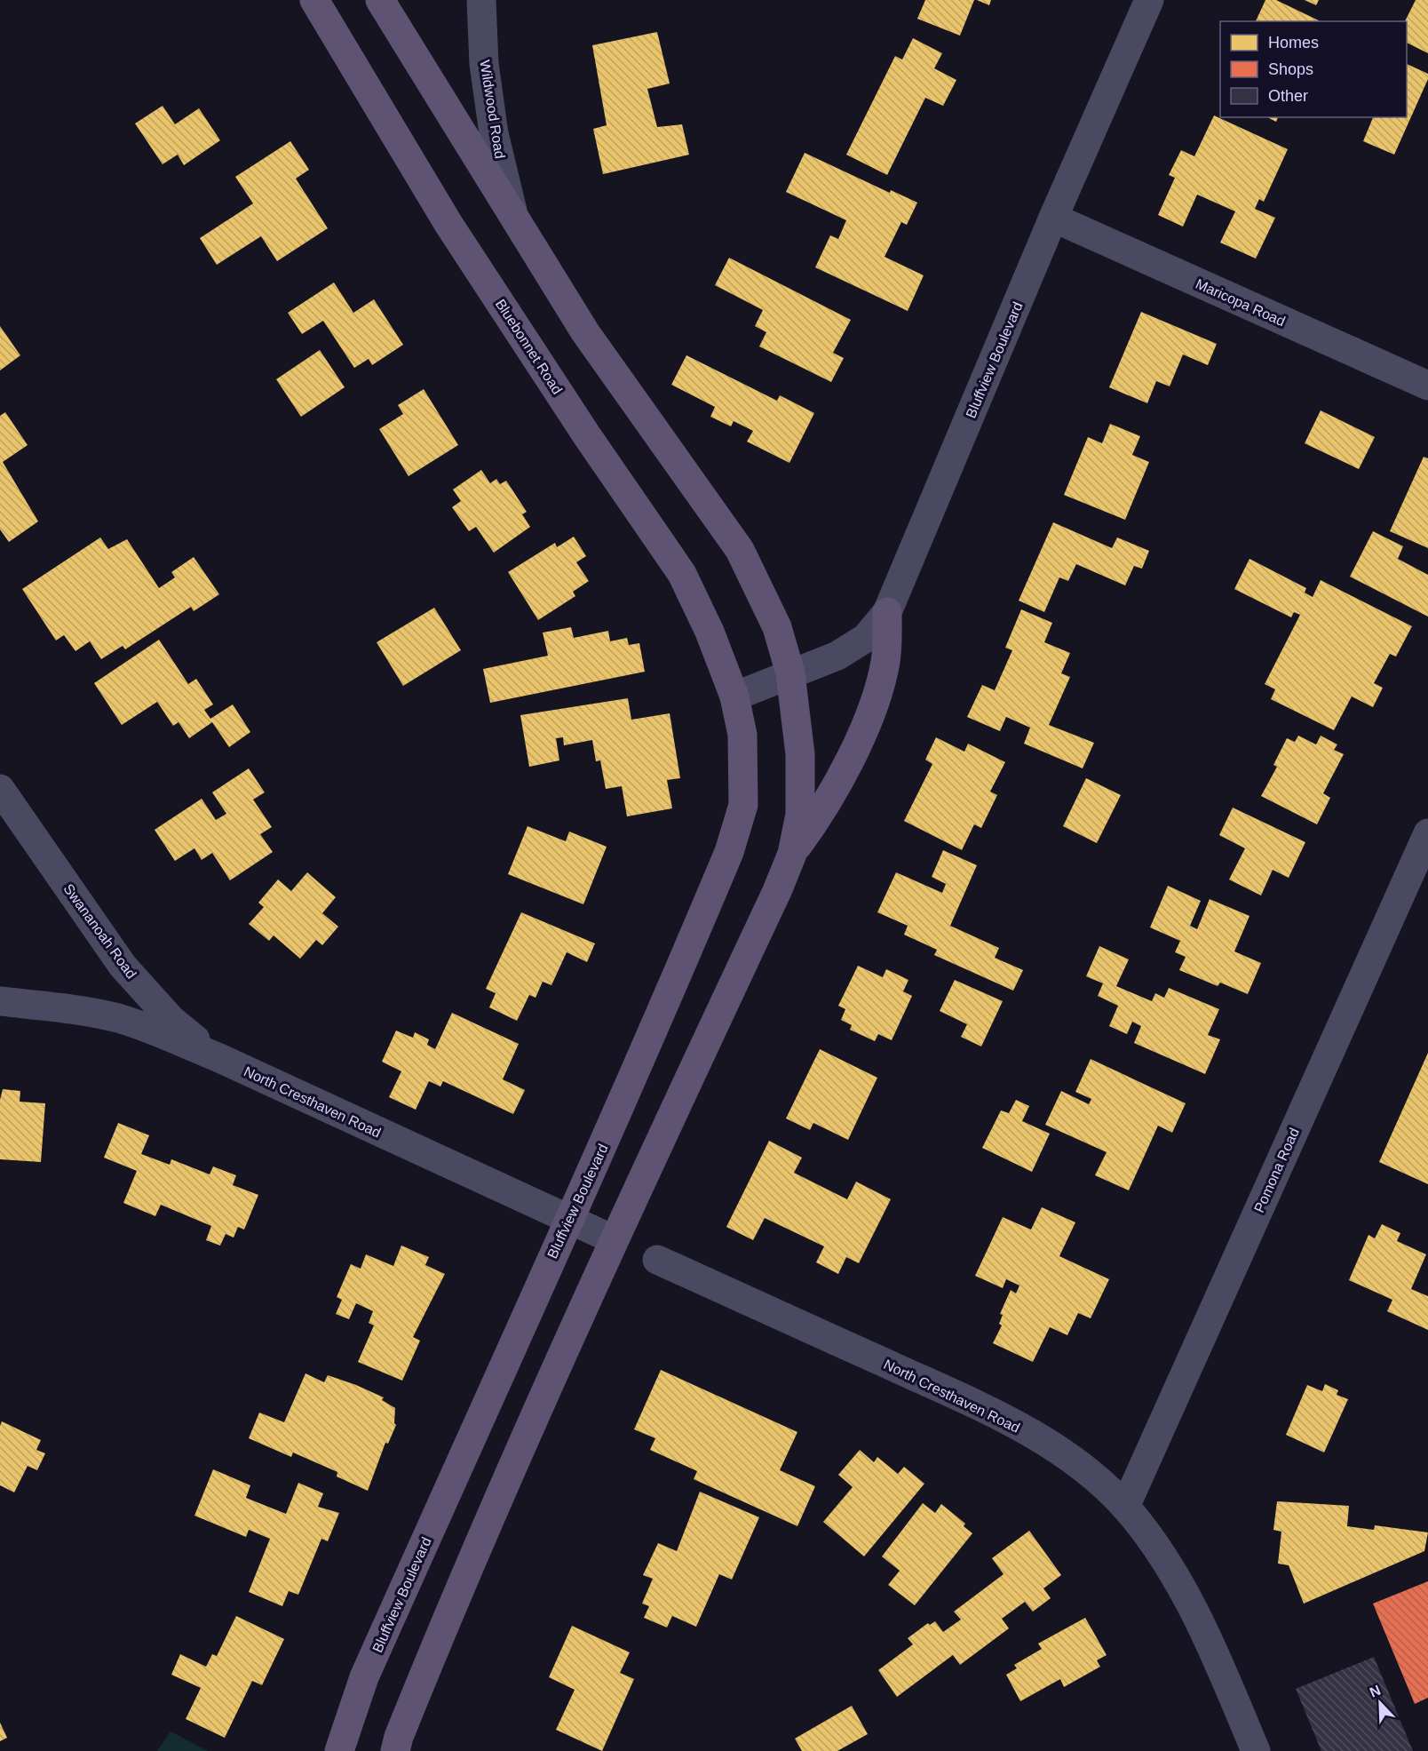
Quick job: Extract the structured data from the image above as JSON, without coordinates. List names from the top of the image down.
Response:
{
  "streets": {
    "main road": ["Bluebonnet Road", "Bluffview Boulevard"],
    "street": [
      "Wildwood Road",
      "Maricopa Road",
      "Swananoah Road",
      "North Cresthaven Road",
      "Pomona Road"
    ]
  },
  "crossings": [
    ["Maricopa Road", "Bluffview Boulevard"],
    ["Bluebonnet Road", "Bluffview Boulevard"],
    ["Bluffview Boulevard", "North Cresthaven Road"],
    ["Swananoah Road", "North Cresthaven Road"],
    ["North Cresthaven Road", "Pomona Road"]
  ],
  "legend": ["Homes", "Shops", "Other"],
  "north": "top left"
}
